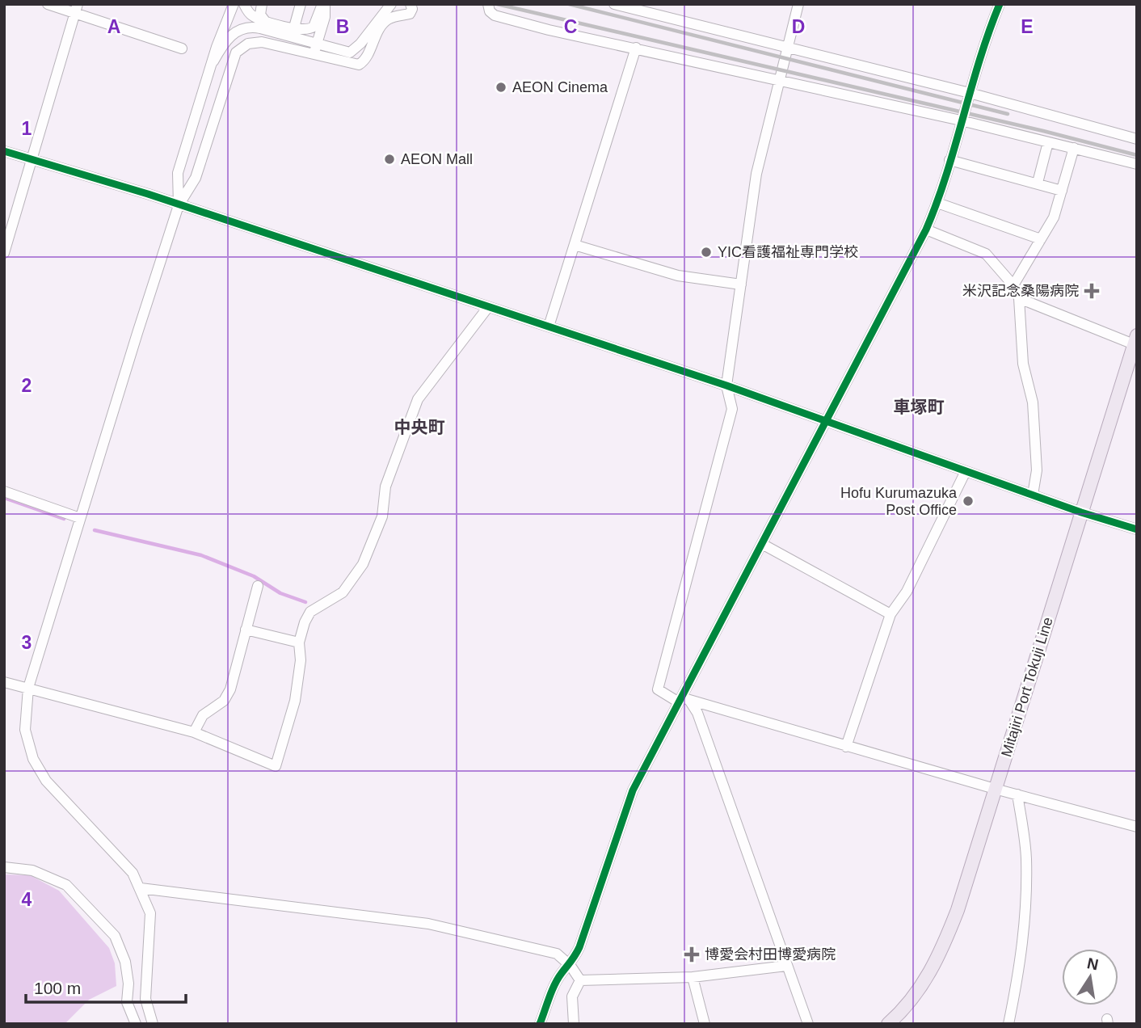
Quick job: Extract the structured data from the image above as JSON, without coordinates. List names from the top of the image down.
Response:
{
  "streets": {
    "main road": ["Mitajiri Port Tokuji Line"]
  },
  "districts": ["車塚町", "中央町"],
  "places": {
    "other": [
      "AEON Cinema",
      "AEON Mall",
      "YIC看護福祉専門学校",
      "Hofu Kurumazuka Post Office"
    ],
    "health": ["米沢記念桑陽病院", "博愛会村田博愛病院"]
  },
  "scale_bar": "100 m",
  "north": "top",
  "grid": {
    "columns": [
      "A",
      "B",
      "C",
      "D",
      "E"
    ],
    "rows": [
      "1",
      "2",
      "3",
      "4"
    ]
  }
}
